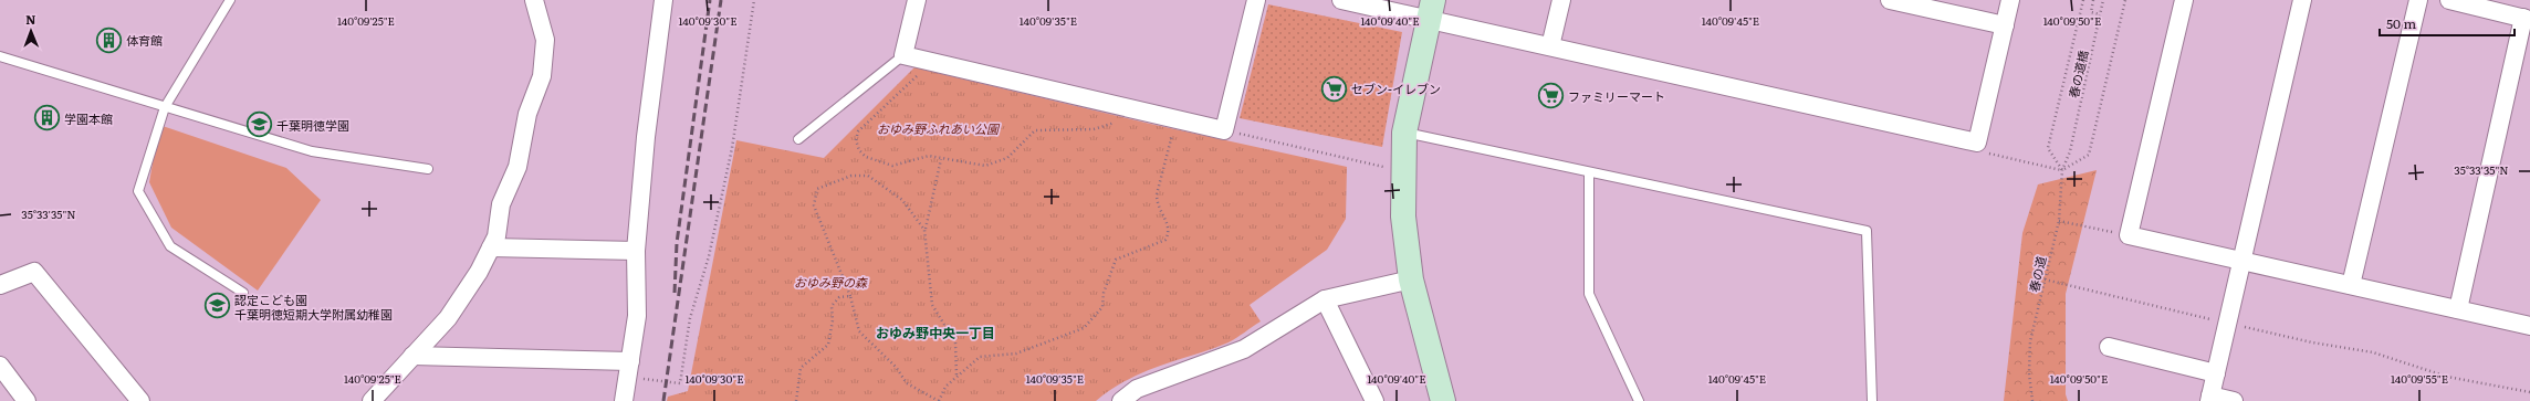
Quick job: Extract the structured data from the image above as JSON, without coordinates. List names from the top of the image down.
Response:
{
  "streets": {
    "path": ["春の道橋", "春の道"]
  },
  "crossings": [
    ["春の道橋", "春の道"]
  ],
  "districts": ["おゆみ野中央一丁目"],
  "parks": ["おゆみ野ふれあい公園", "おゆみ野の森"],
  "places": {
    "building": ["体育館", "学園本館"],
    "supermarket": ["セブン-イレブン", "ファミリーマート"],
    "school or university": ["千葉明徳学園", "認定こども園 千葉明徳短期大学附属幼稚園"]
  },
  "scale_bar": "50 m",
  "north": "top",
  "coordinates": [
    "140°09'25\"E",
    "140°09'30\"E",
    "140°09'35\"E",
    "140°09'40\"E",
    "140°09'45\"E",
    "140°09'50\"E",
    "35°33'35\"N",
    "140°09'55\"E"
  ]
}
